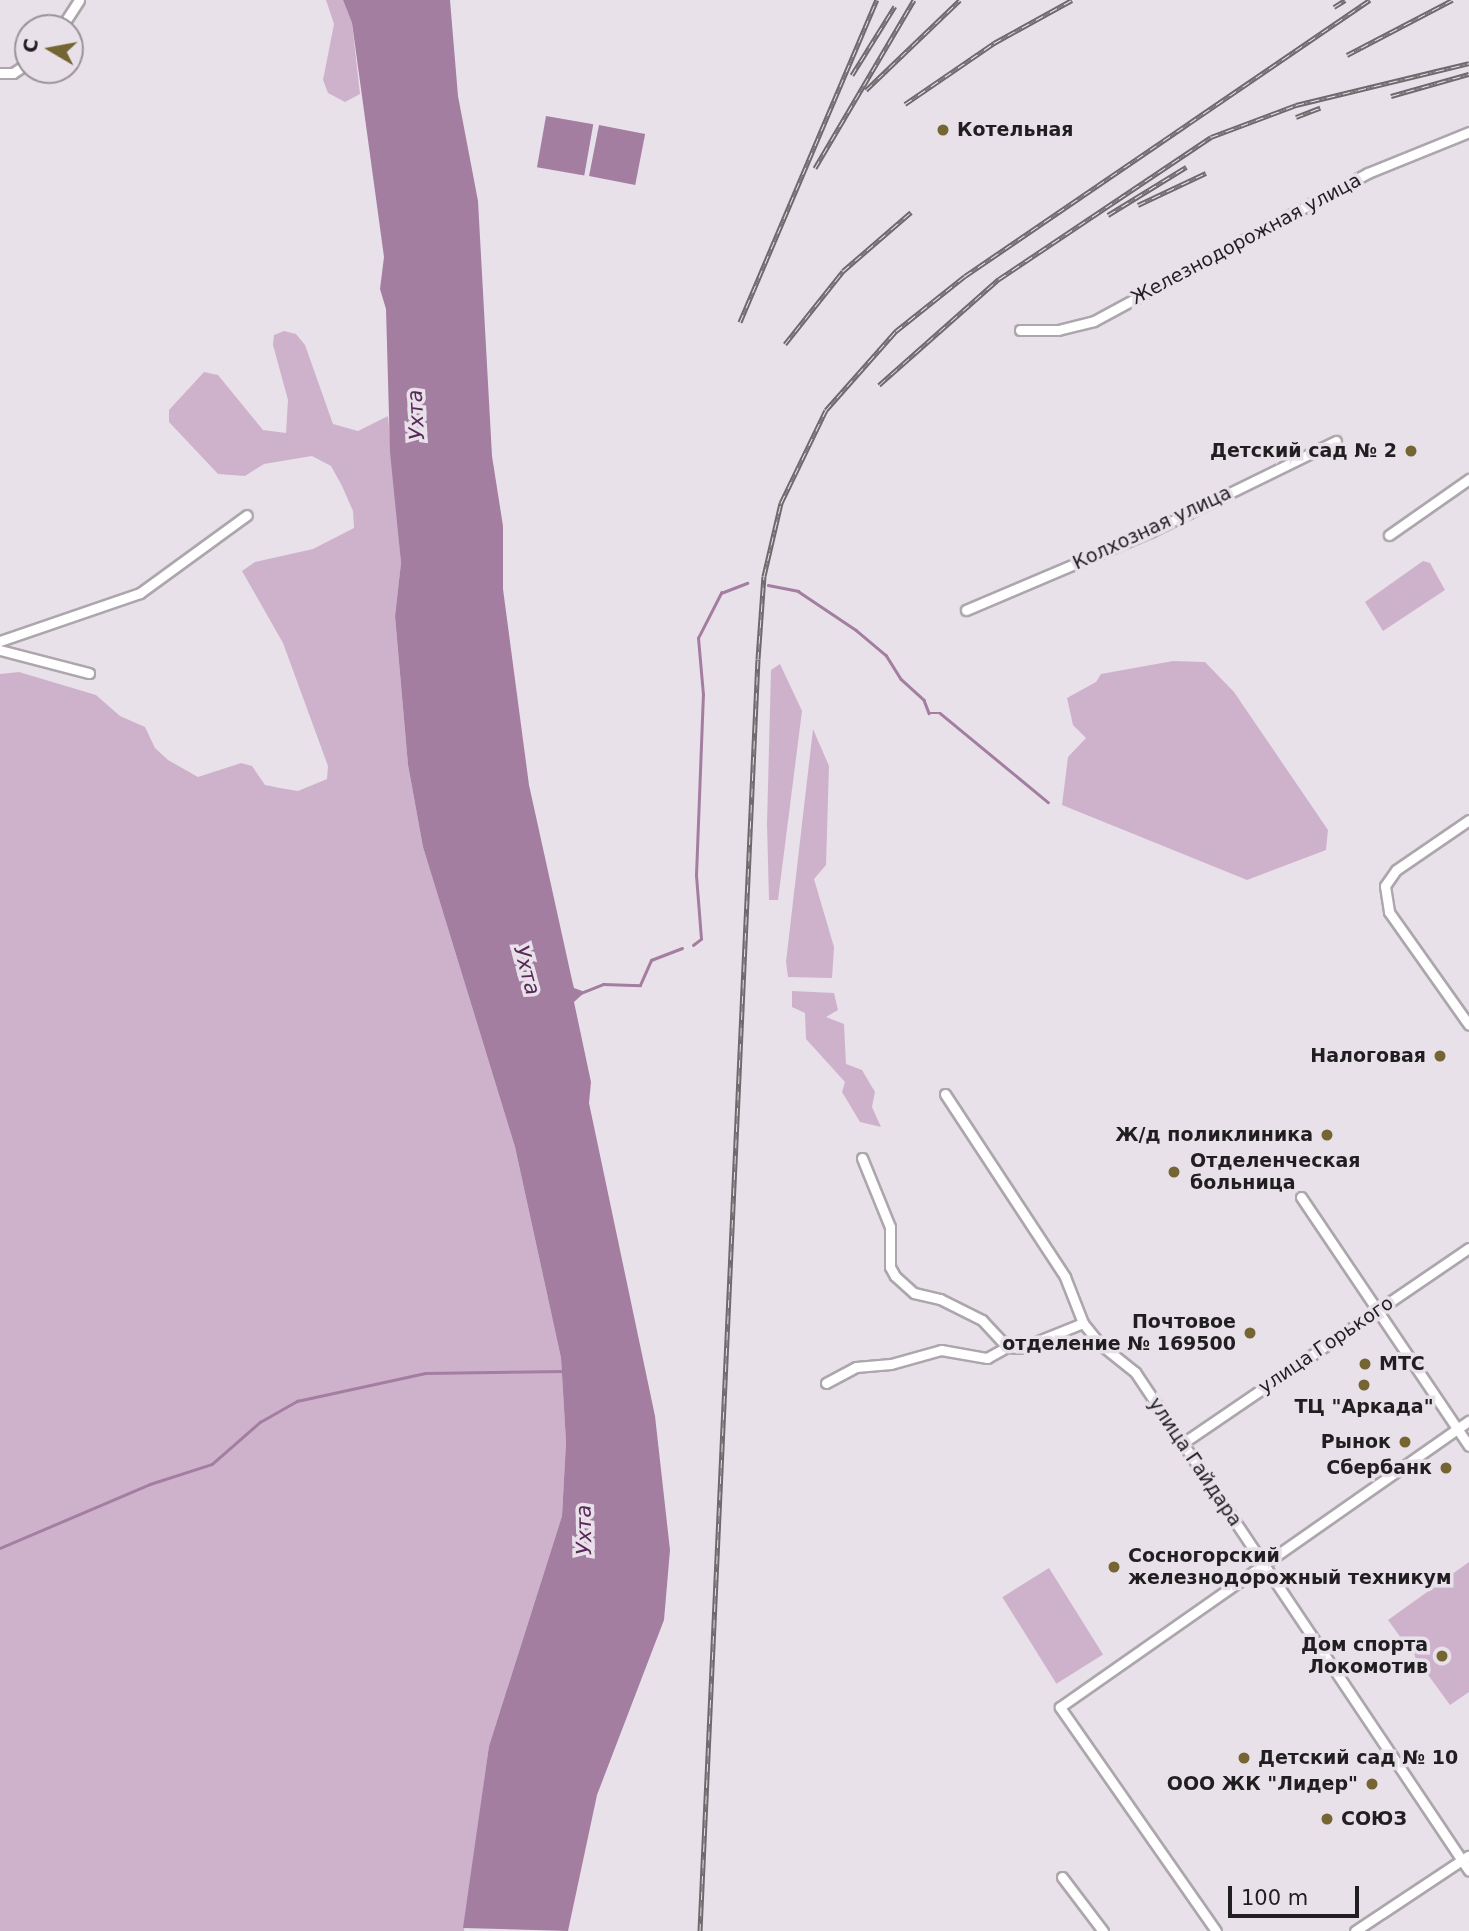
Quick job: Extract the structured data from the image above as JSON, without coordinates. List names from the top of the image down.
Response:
{
  "streets": {
    "street": [
      "Железнодорожная улица",
      "Колхозная улица",
      "улица Горького",
      "улица Гайдара"
    ]
  },
  "crossings": [
    ["улица Горького", "улица Гайдара"]
  ],
  "water": ["Ухта"],
  "places": [
    "Котельная",
    "Детский сад № 2",
    "Налоговая",
    "Ж/д поликлиника",
    "Отделенческая больница",
    "Почтовое отделение № 169500",
    "МТС",
    "ТЦ \"Аркада\"",
    "Рынок",
    "Сбербанк",
    "Сосногорский железнодорожный техникум",
    "Дом спорта Локомотив",
    "Детский сад № 10",
    "ООО ЖК \"Лидер\"",
    "СОЮЗ"
  ],
  "scale_bar": "100 m",
  "north": "left"
}
